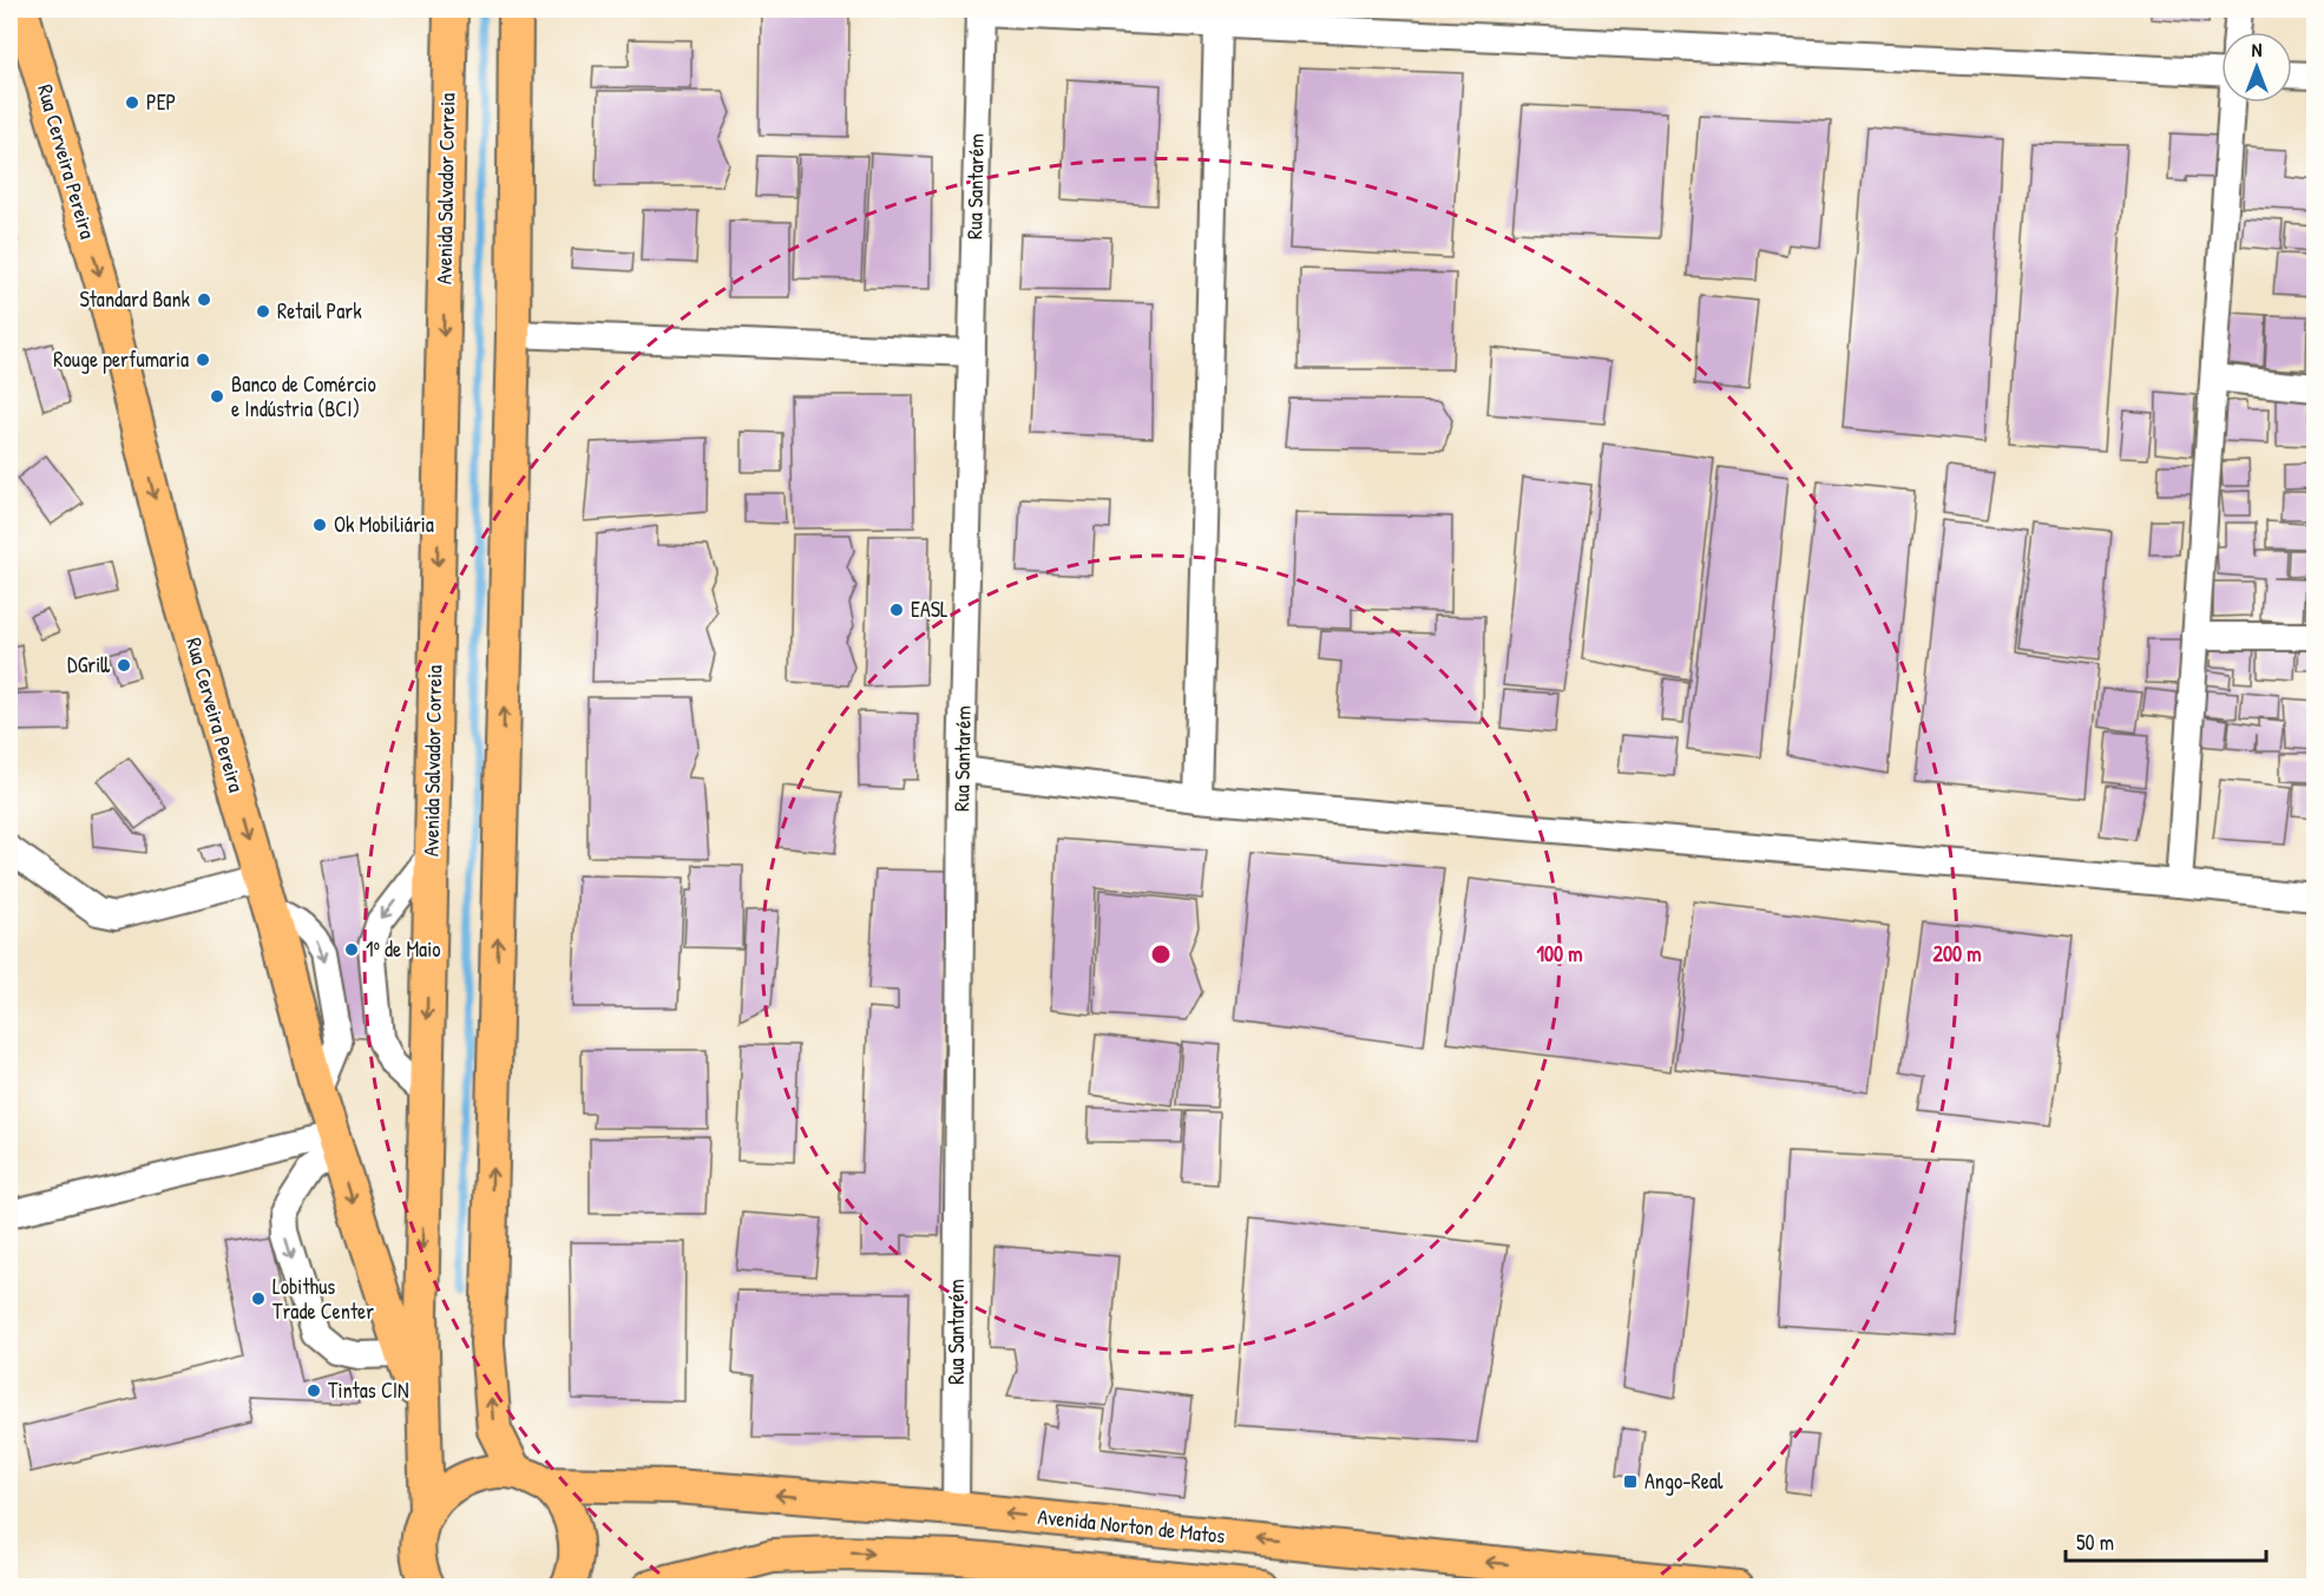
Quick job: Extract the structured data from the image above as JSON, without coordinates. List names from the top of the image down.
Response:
{
  "streets": {
    "main road": ["Rua Cerveira Pereira", "Avenida Salvador Correia", "Avenida Norton de Matos"],
    "street": ["Rua Santarém"]
  },
  "crossings": [
    ["Rua Cerveira Pereira", "Avenida Salvador Correia"],
    ["Rua Santarém", "Avenida Norton de Matos"],
    ["Avenida Salvador Correia", "Avenida Norton de Matos"]
  ],
  "places": {
    "other": [
      "PEP",
      "Standard Bank",
      "Retail Park",
      "Rouge perfumaria",
      "Banco de Comércio e Indústria (BCI)",
      "Ok Mobiliária",
      "EASL",
      "DGrill",
      "1º de Maio",
      "Lobithus Trade Center",
      "Tintas CIN"
    ],
    "transit": ["Ango-Real"]
  },
  "scale_bar": "50 m",
  "north": "top",
  "rings": ["100 m", "200 m"]
}
